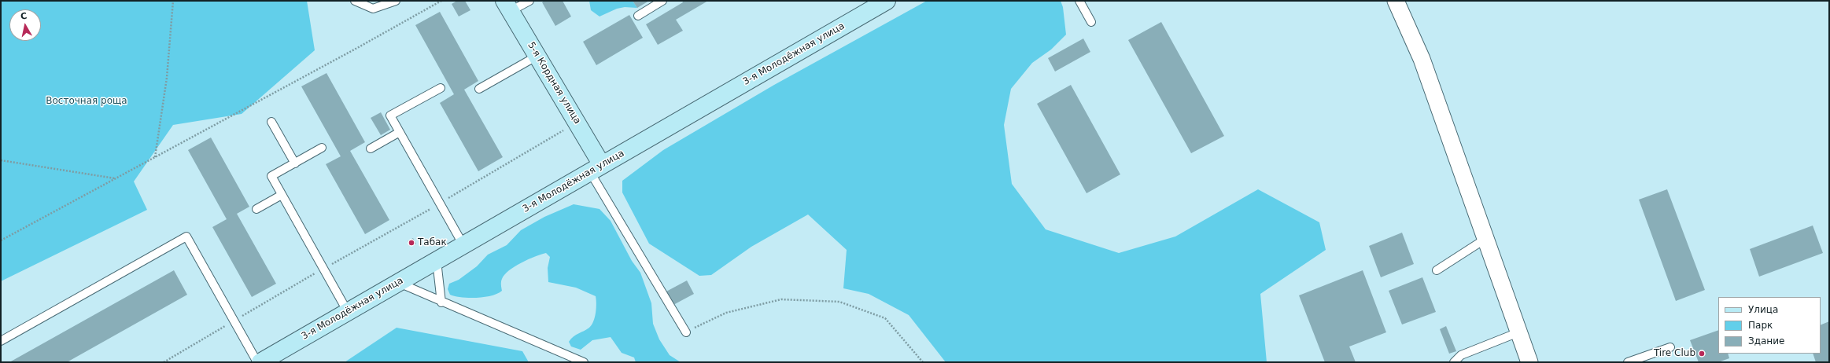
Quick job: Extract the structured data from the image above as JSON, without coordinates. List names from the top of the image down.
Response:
{
  "streets": {
    "main road": ["3-я Молодёжная улица", "5-я Кордная улица"]
  },
  "crossings": [
    ["3-я Молодёжная улица", "5-я Кордная улица"]
  ],
  "parks": ["Восточная роща"],
  "places": ["Табак", "Tire Club"],
  "legend": ["Улица", "Парк", "Здание"],
  "north": "top"
}
